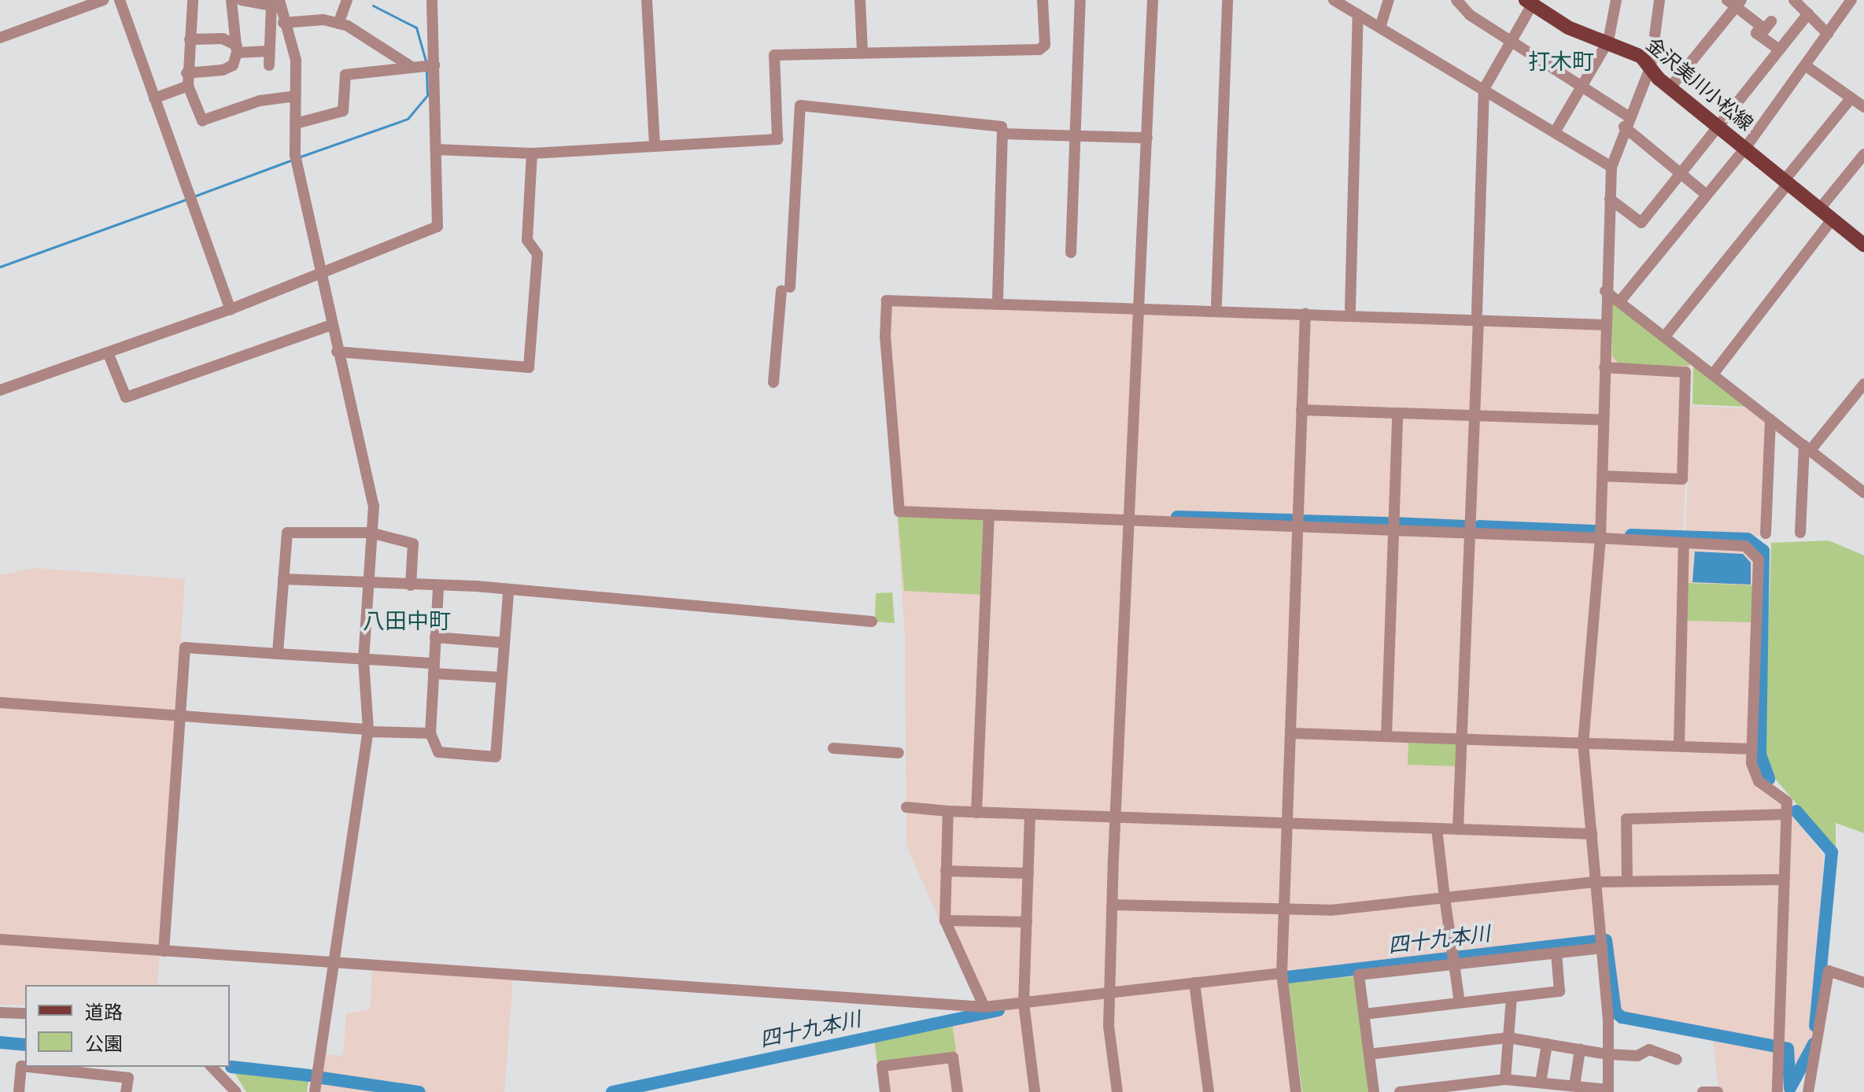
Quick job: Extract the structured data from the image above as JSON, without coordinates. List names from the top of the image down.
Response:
{
  "streets": {
    "main road": ["金沢美川小松線"]
  },
  "districts": ["打木町", "八田中町"],
  "water": ["四十九本川"],
  "legend": ["道路", "公園"]
}
